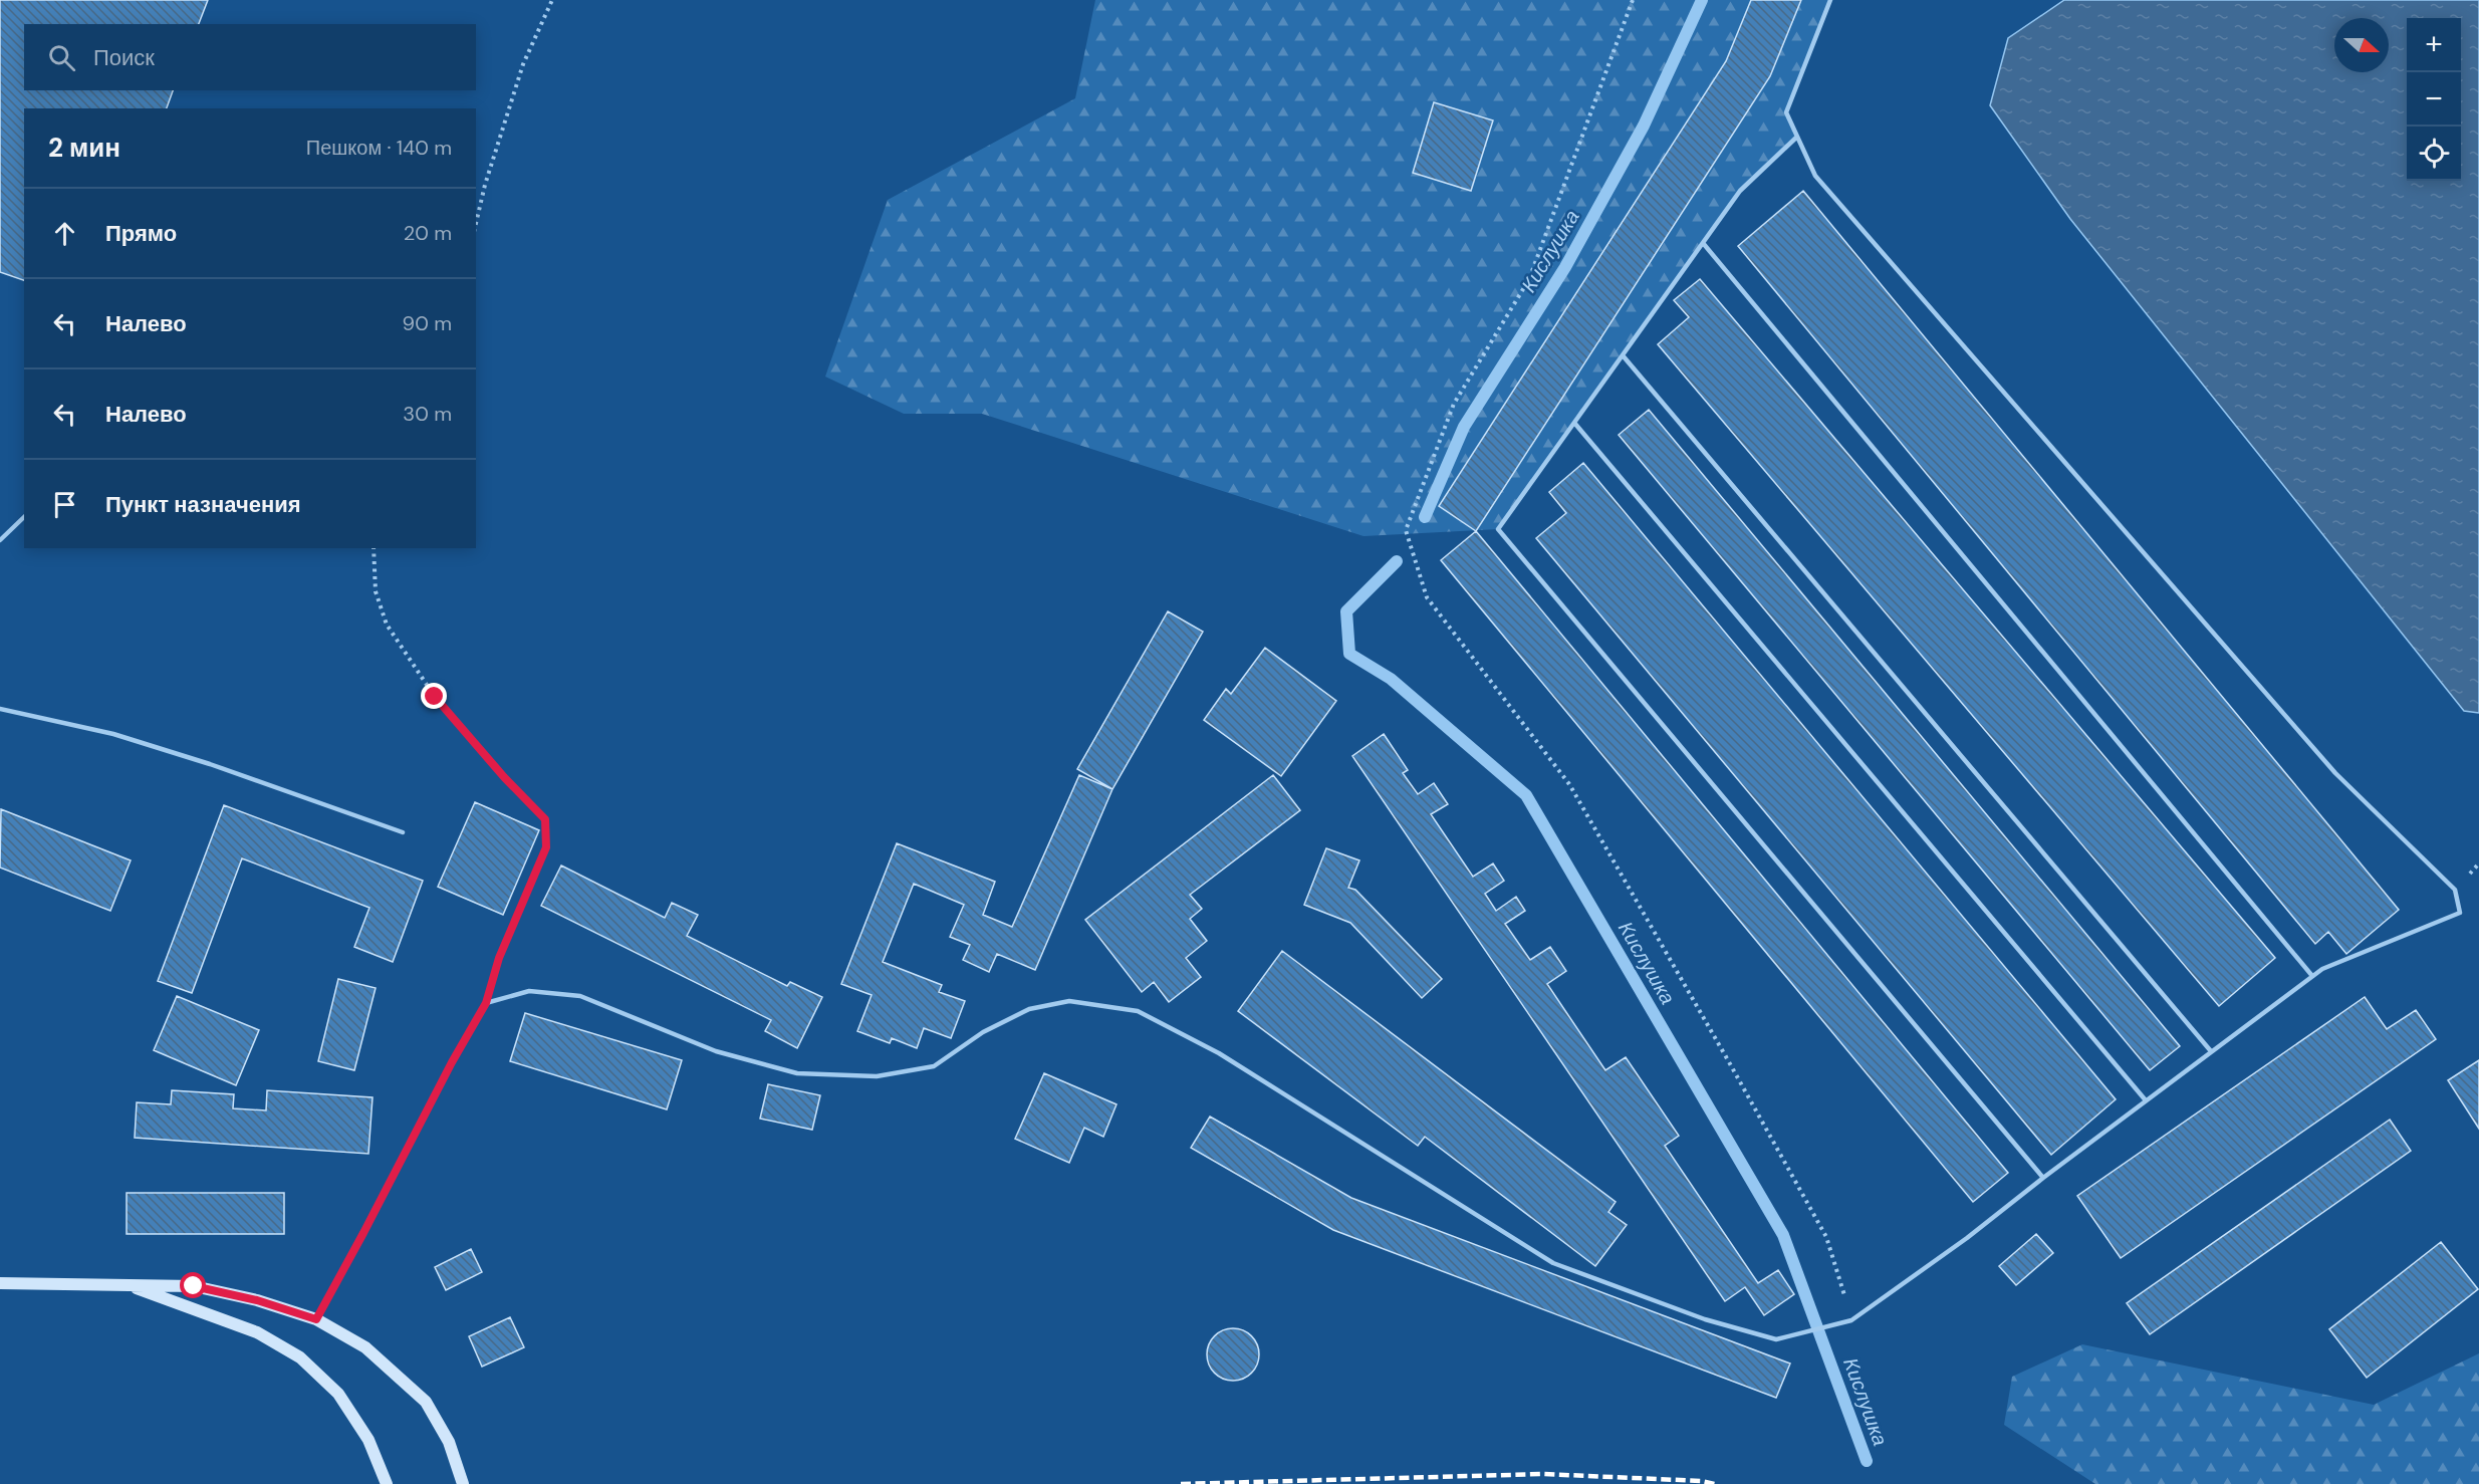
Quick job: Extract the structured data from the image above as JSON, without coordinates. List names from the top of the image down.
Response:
{
  "water": ["Кислушка"],
  "north": "right",
  "page": {
    "map_buttons": ["+", "−"],
    "search": "Поиск",
    "heading": ["2 мин", "Пешком · 140 m"],
    "list": [
      ["Прямо", "20 m"],
      ["Налево", "90 m"],
      ["Налево", "30 m"],
      "Пункт назначения"
    ]
  }
}
